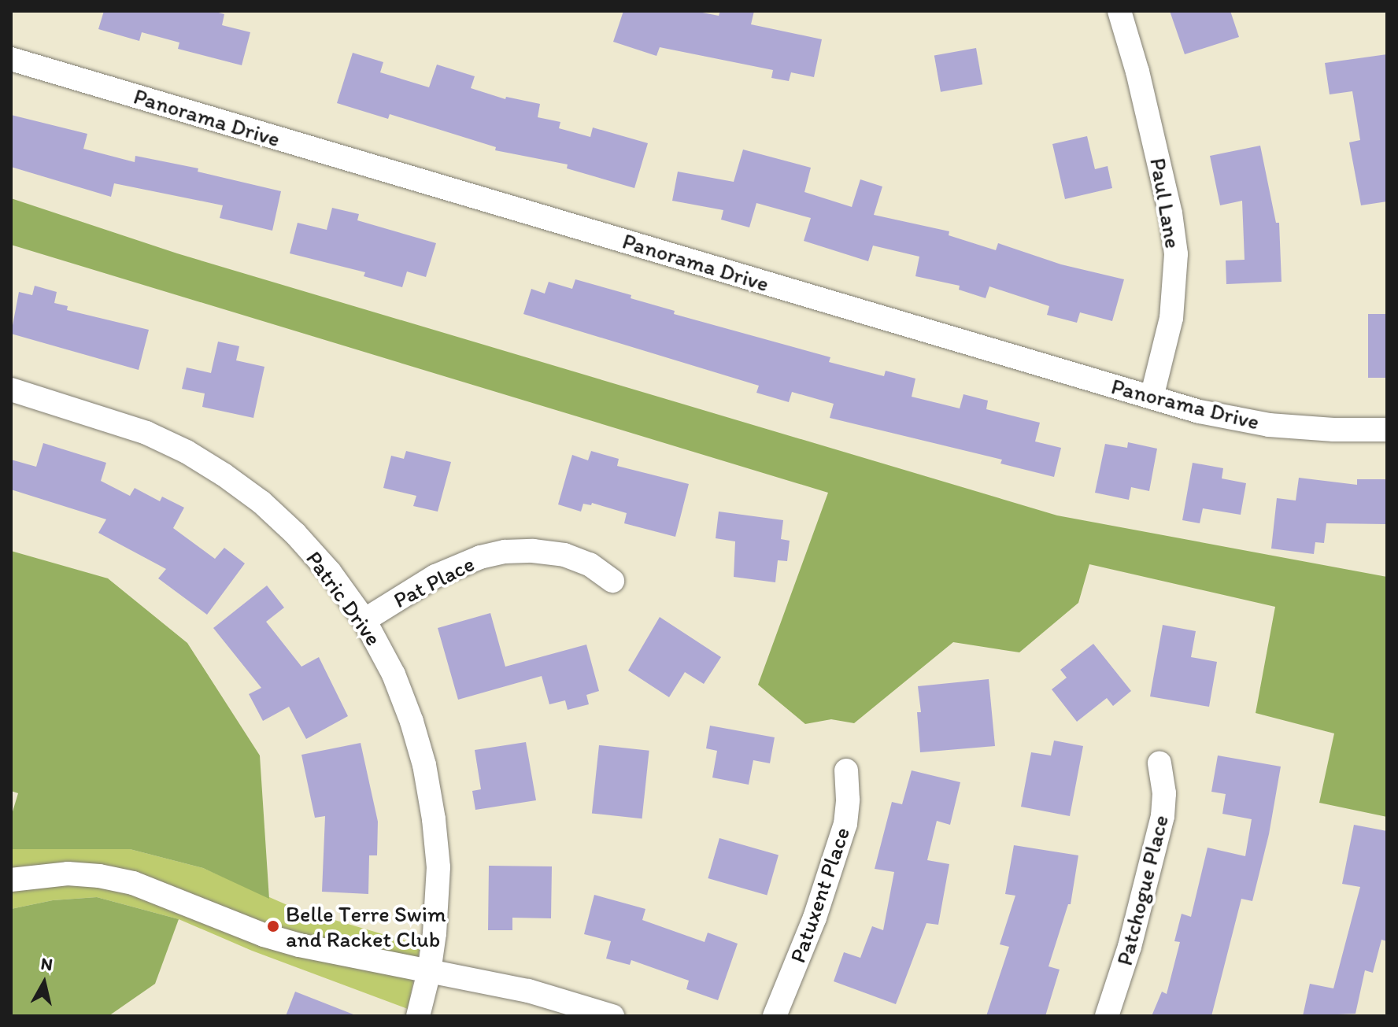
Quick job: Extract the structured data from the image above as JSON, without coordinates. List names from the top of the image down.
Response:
{
  "streets": {
    "street": [
      "Panorama Drive",
      "Paul Lane",
      "Pat Place",
      "Patric Drive",
      "Patchogue Place",
      "Patuxent Place"
    ]
  },
  "crossings": [
    ["Panorama Drive", "Paul Lane"],
    ["Pat Place", "Patric Drive"]
  ],
  "places": ["Belle Terre Swim and Racket Club"],
  "north": "top"
}
